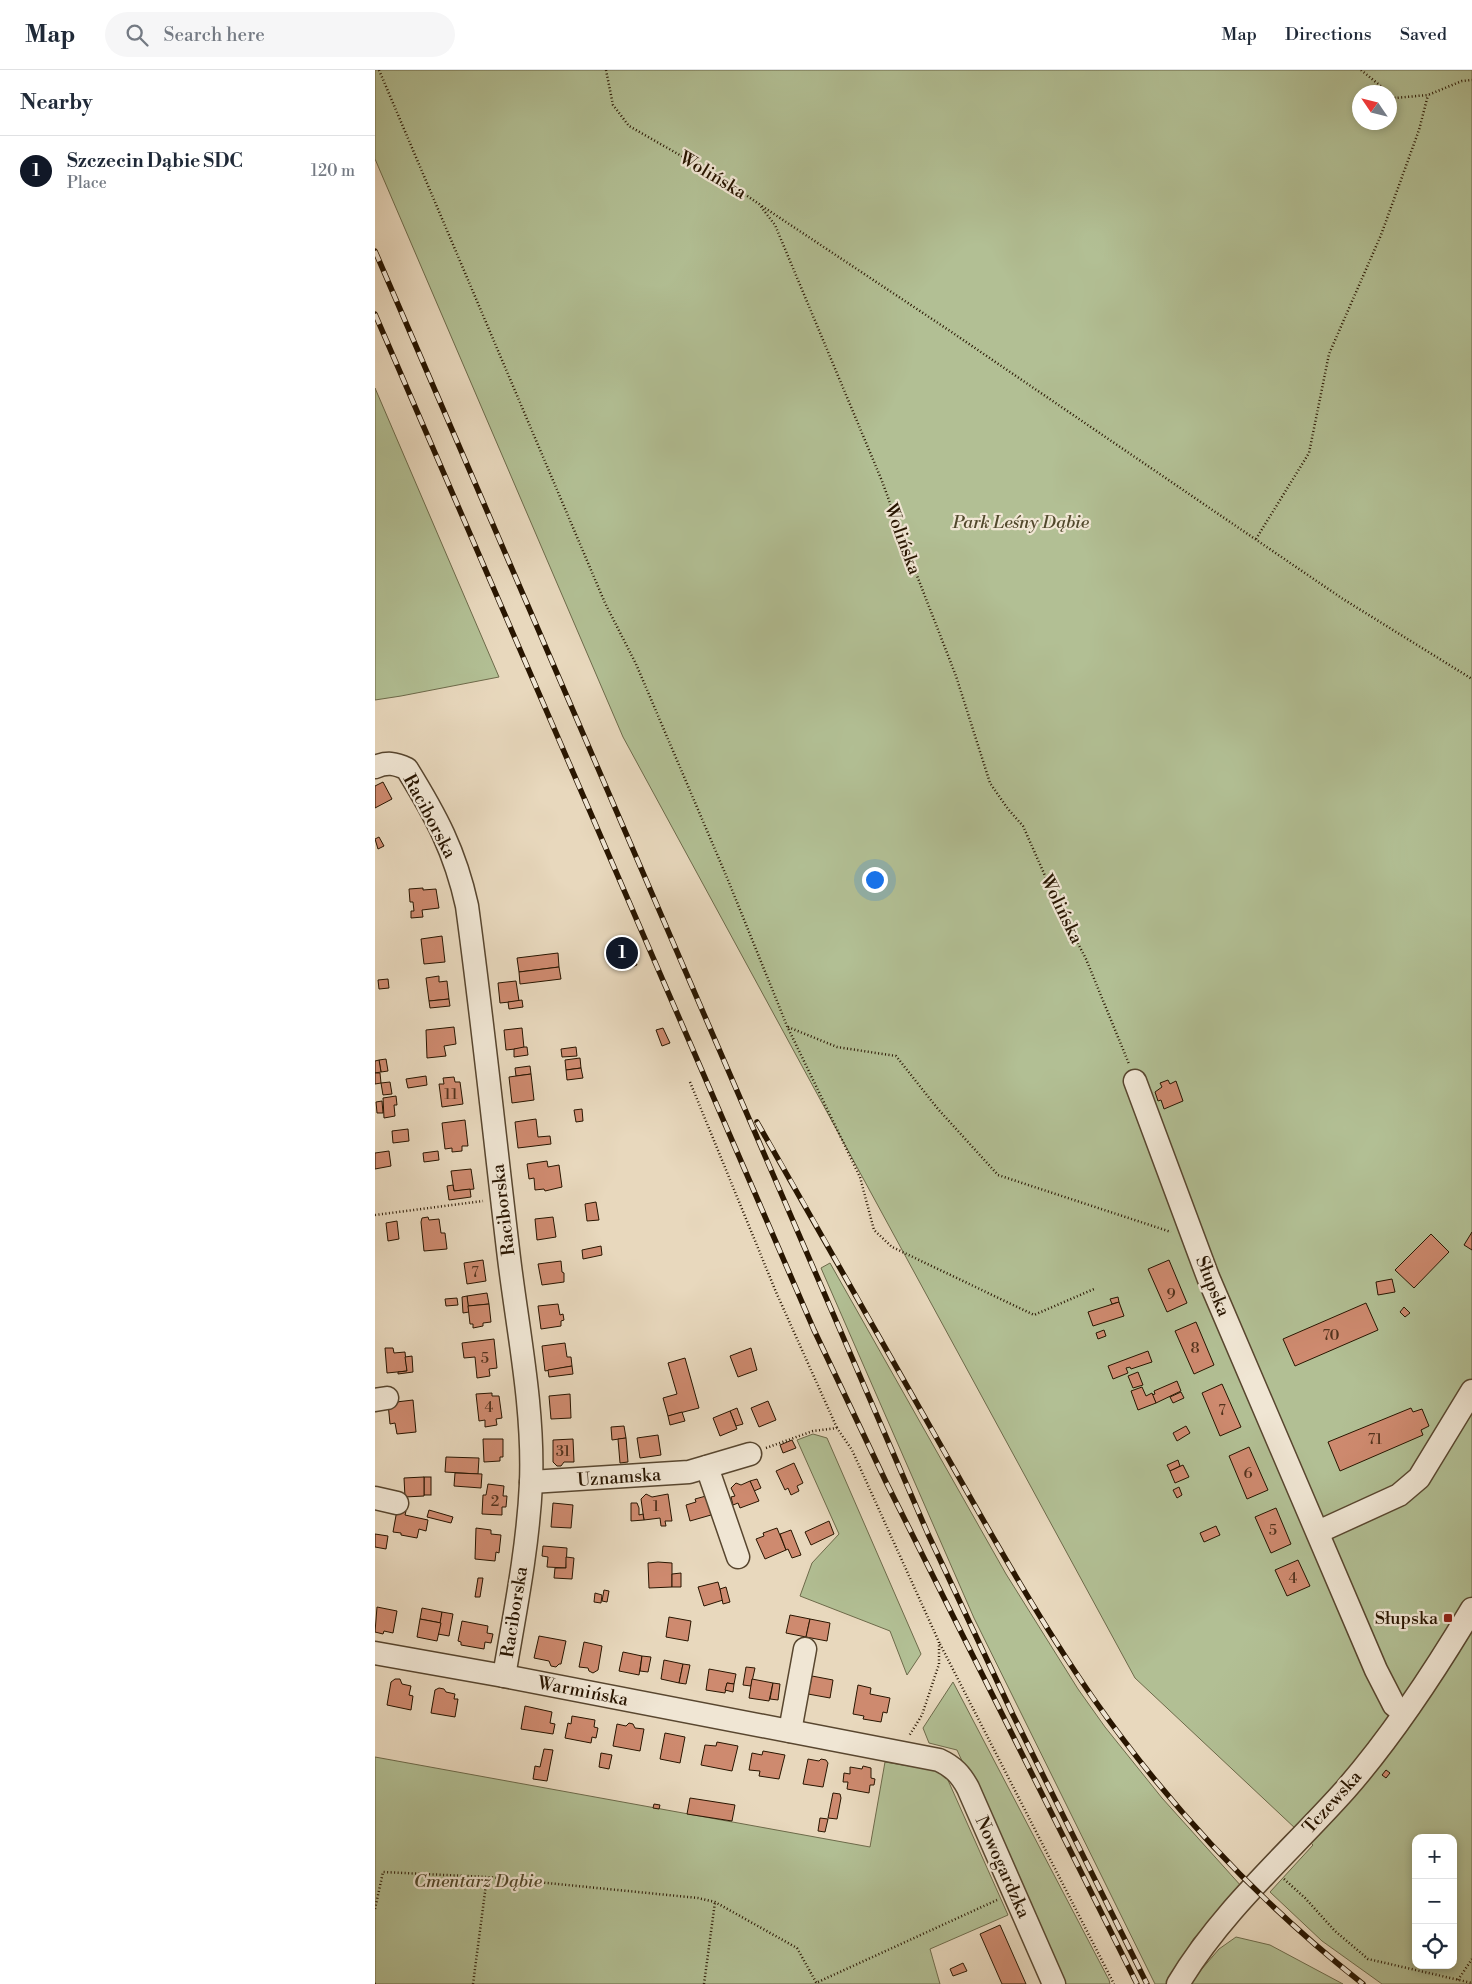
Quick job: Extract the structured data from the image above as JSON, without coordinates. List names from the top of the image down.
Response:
{
  "streets": {
    "street": [
      "Raciborska",
      "Słupska",
      "Uznamska",
      "Warmińska",
      "Tczewska",
      "Nowogardzka"
    ],
    "path": ["Wolińska"]
  },
  "crossings": [
    ["Raciborska", "Uznamska"],
    ["Raciborska", "Warmińska"],
    ["Słupska", "Tczewska"],
    ["Warmińska", "Nowogardzka"]
  ],
  "parks": ["Park Leśny Dąbie", "Cmentarz Dąbie"],
  "places": {
    "transit": ["Słupska"]
  },
  "house_numbers": [
    "11",
    "7",
    "9",
    "70",
    "8",
    "5",
    "4",
    "7",
    "71",
    "31",
    "6",
    "2",
    "1",
    "5",
    "4"
  ],
  "north": "top left",
  "page": {
    "header": "Map",
    "search": "Search here",
    "nav": ["Map", "Directions", "Saved"],
    "heading": "Nearby",
    "list": [
      {
        "mark": "1",
        "name": "Szczecin Dąbie SDC",
        "note": "Place",
        "value": "120 m"
      }
    ],
    "pins": "1",
    "map_buttons": ["+", "−"]
  }
}
